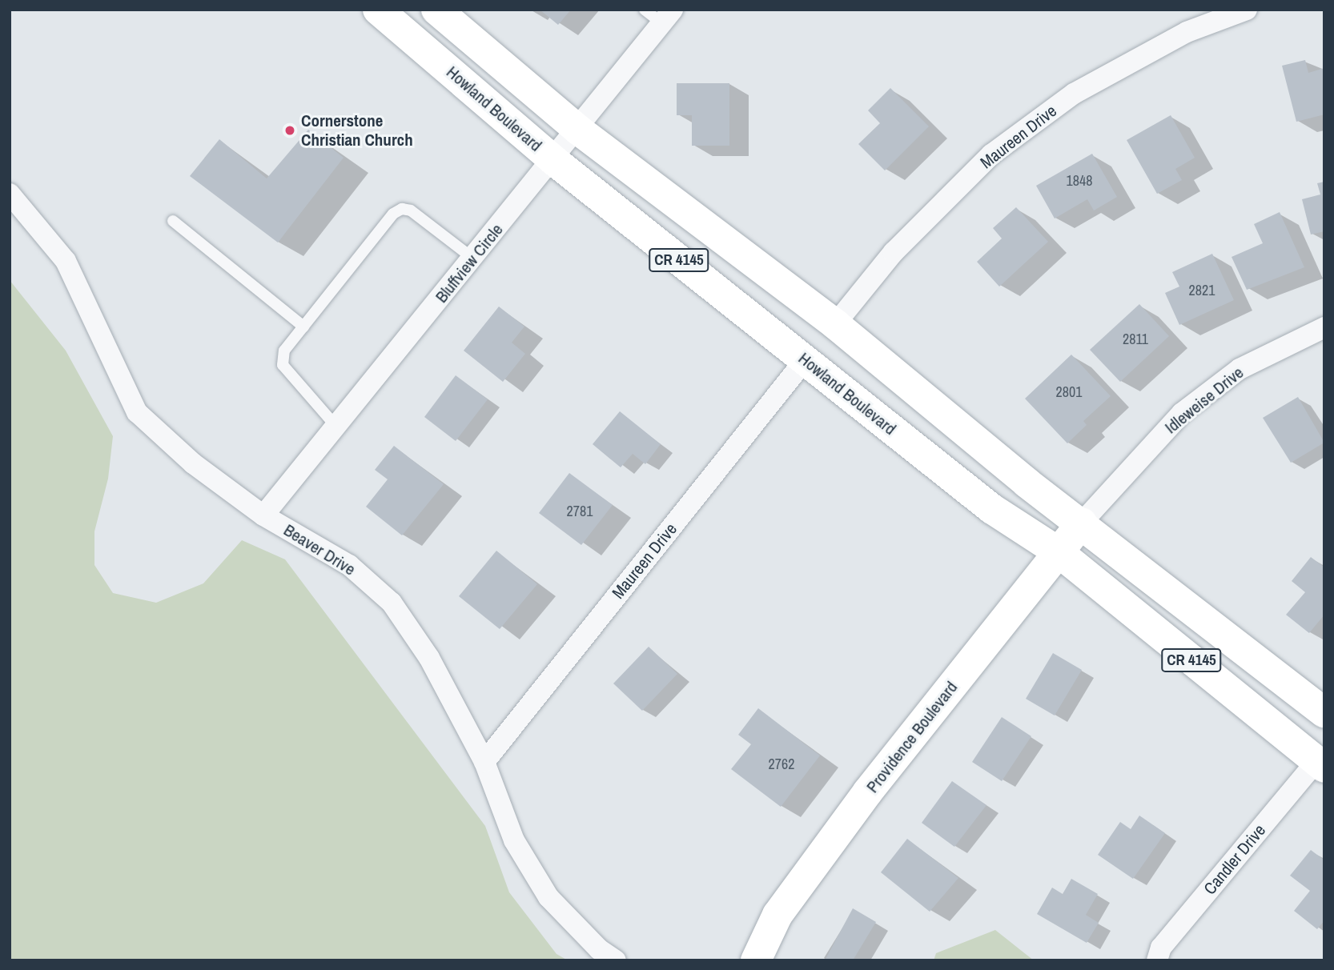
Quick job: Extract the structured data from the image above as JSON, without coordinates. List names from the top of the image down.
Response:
{
  "streets": {
    "main road": ["Howland Boulevard", "CR 4145", "Providence Boulevard"],
    "street": [
      "Maureen Drive",
      "Bluffview Circle",
      "Idleweise Drive",
      "Beaver Drive",
      "Candler Drive"
    ]
  },
  "crossings": [
    ["Howland Boulevard", "Maureen Drive"],
    ["Howland Boulevard", "Bluffview Circle"],
    ["Howland Boulevard", "Providence Boulevard"],
    ["Howland Boulevard", "Candler Drive"],
    ["Maureen Drive", "CR 4145"],
    ["Maureen Drive", "Beaver Drive"],
    ["CR 4145", "Bluffview Circle"],
    ["CR 4145", "Idleweise Drive"],
    ["CR 4145", "Providence Boulevard"],
    ["Bluffview Circle", "Beaver Drive"],
    ["Idleweise Drive", "Providence Boulevard"]
  ],
  "places": ["Cornerstone Christian Church"],
  "house_numbers": [
    "1848",
    "2821",
    "2811",
    "2801",
    "2781",
    "2762"
  ]
}
